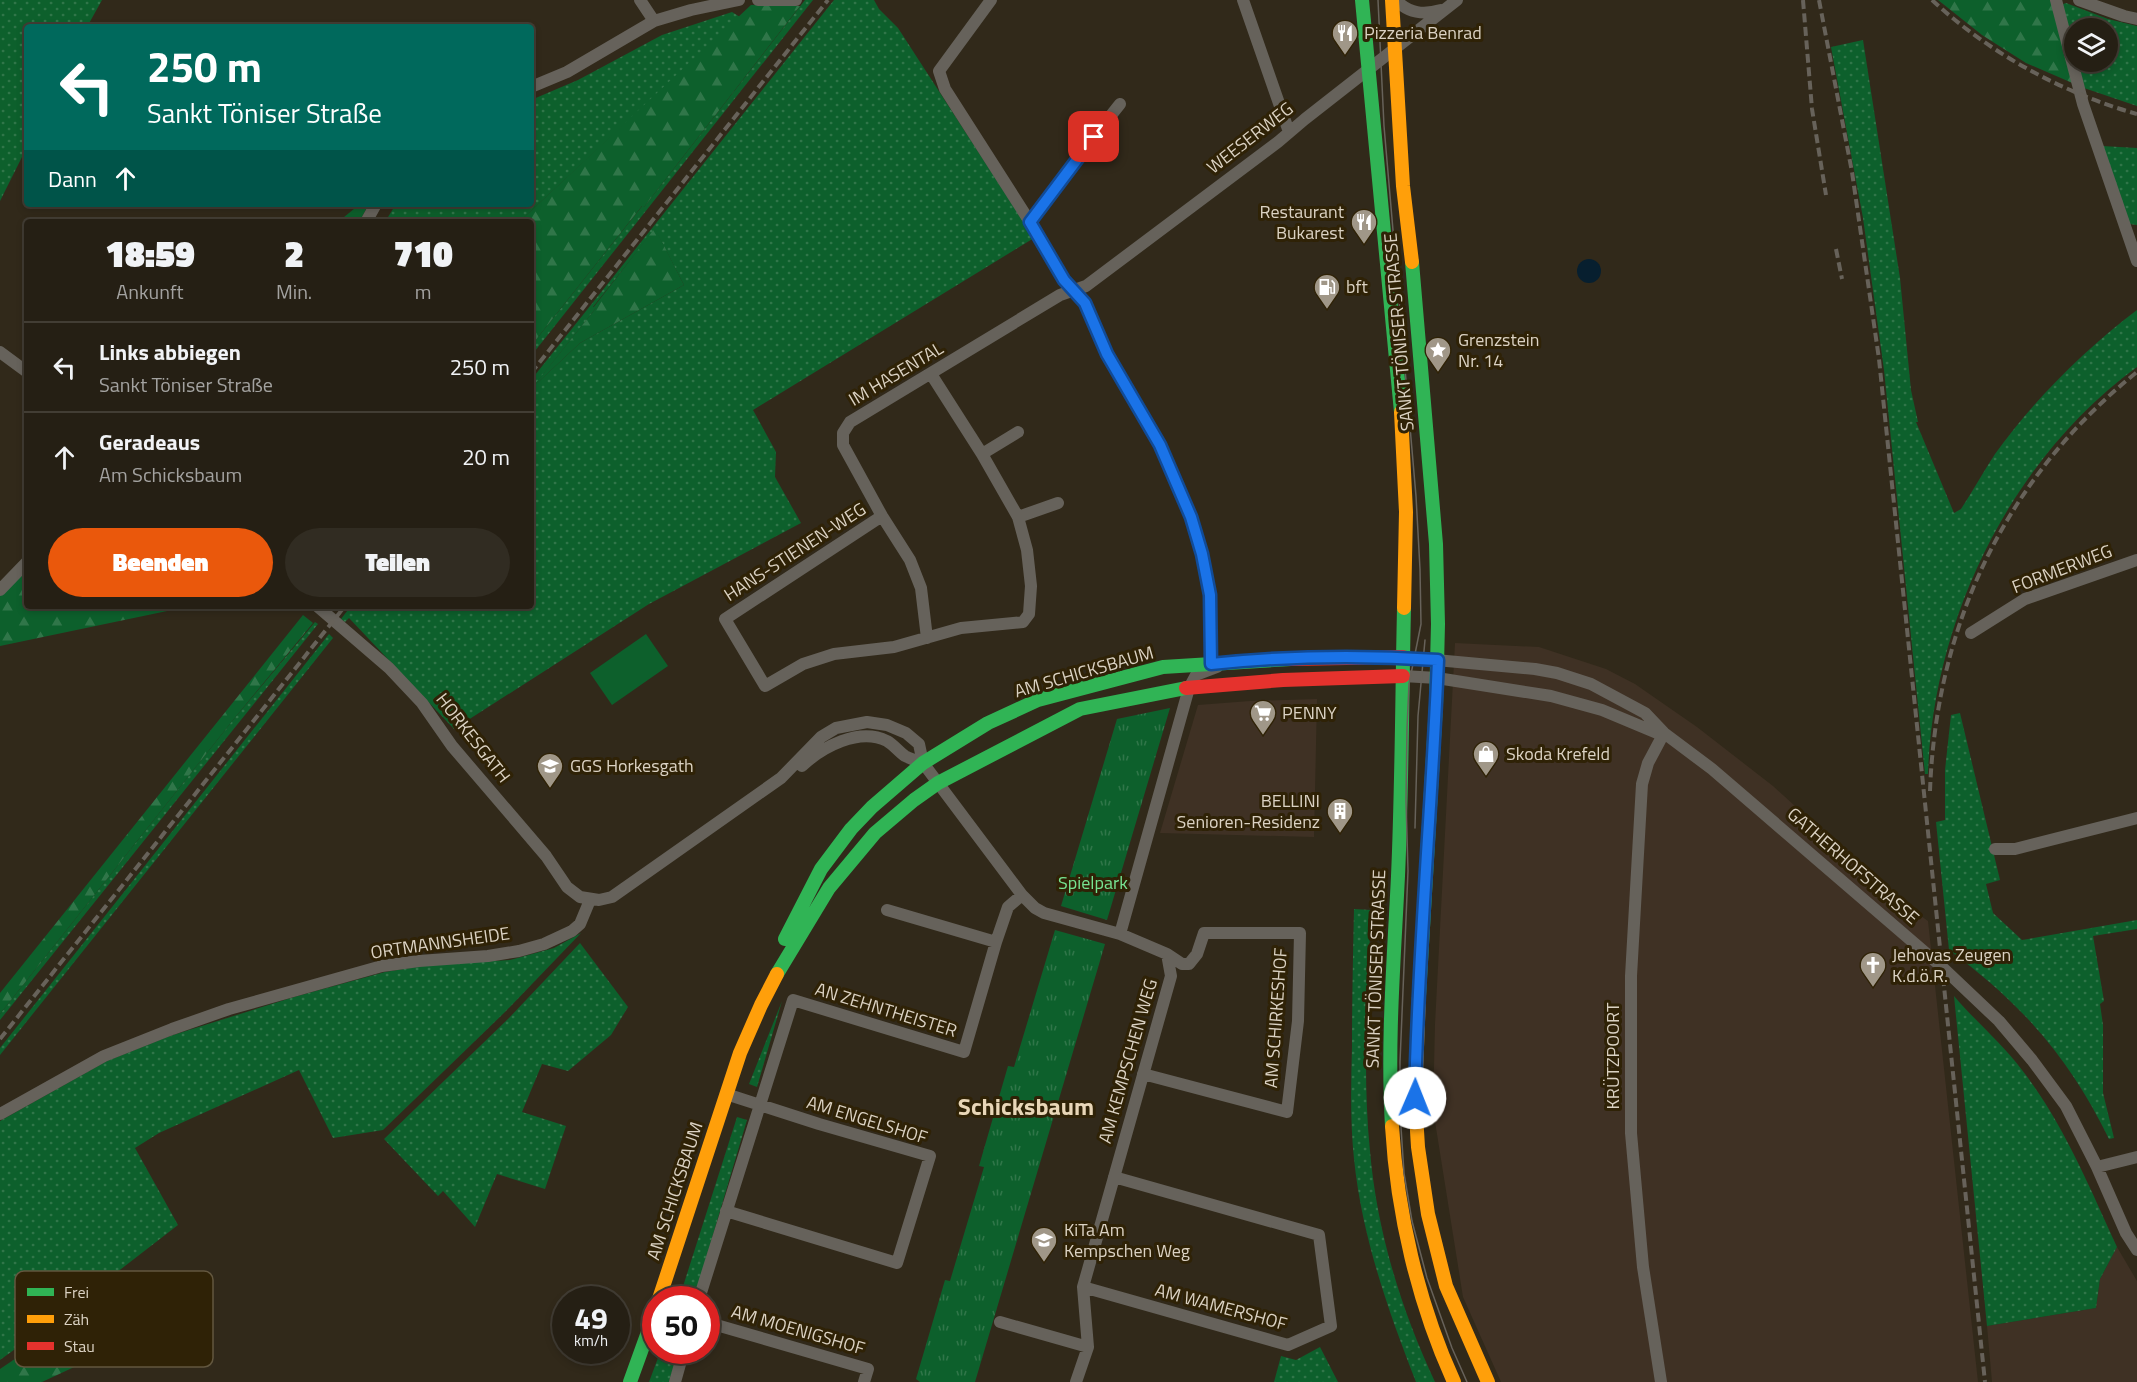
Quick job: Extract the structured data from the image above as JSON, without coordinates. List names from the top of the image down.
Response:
{
  "streets": {
    "main road": ["SANKT TÖNISER STRASSE", "AM SCHICKSBAUM"],
    "street": [
      "WEESERWEG",
      "IM HASENTAL",
      "HANS-STIENEN-WEG",
      "FORMERWEG",
      "HORKESGATH",
      "GATHERHOFSTRASSE",
      "ORTMANNSHEIDE",
      "AN ZEHNTHEISTER",
      "AM SCHIRKESHOF",
      "KRÜTZPOORT",
      "AM KEMPSCHEN WEG",
      "AM ENGELSHOF",
      "AM WAMERSHOF",
      "AM MOENIGSHOF"
    ]
  },
  "crossings": [
    ["WEESERWEG", "SANKT TÖNISER STRASSE"],
    ["WEESERWEG", "IM HASENTAL"],
    ["SANKT TÖNISER STRASSE", "AM SCHICKSBAUM"],
    ["SANKT TÖNISER STRASSE", "GATHERHOFSTRASSE"],
    ["IM HASENTAL", "HANS-STIENEN-WEG"],
    ["AM SCHICKSBAUM", "GATHERHOFSTRASSE"],
    ["HORKESGATH", "ORTMANNSHEIDE"],
    ["GATHERHOFSTRASSE", "KRÜTZPOORT"],
    ["AN ZEHNTHEISTER", "AM ENGELSHOF"],
    ["AM SCHIRKESHOF", "AM KEMPSCHEN WEG"],
    ["AM KEMPSCHEN WEG", "AM WAMERSHOF"]
  ],
  "districts": ["Schicksbaum"],
  "parks": ["Spielpark"],
  "places": {
    "restaurant": ["Pizzeria Benrad", "Restaurant Bukarest"],
    "fuel station": ["bft"],
    "place": ["Grenzstein Nr. 14"],
    "supermarket": ["PENNY"],
    "shop": ["Skoda Krefeld"],
    "school or university": ["GGS Horkesgath", "KiTa Am Kempschen Weg"],
    "building": ["BELLINI Senioren-Residenz"],
    "church": ["Jehovas Zeugen K.d.ö.R."]
  },
  "legend": ["Frei", "Zäh", "Stau"],
  "page": {
    "turn": ["250 m", "Sankt Töniser Straße"],
    "then": "Dann",
    "eta": [
      "18:59",
      "Ankunft",
      "2",
      "Min.",
      "710",
      "m"
    ],
    "list": [
      {
        "name": "Links abbiegen",
        "note": "Sankt Töniser Straße",
        "value": "250 m"
      },
      {
        "name": "Geradeaus",
        "note": "Am Schicksbaum",
        "value": "20 m"
      }
    ],
    "buttons": ["Beenden", "Teilen"],
    "speed": "49 km/h",
    "limit": "50"
  }
}
